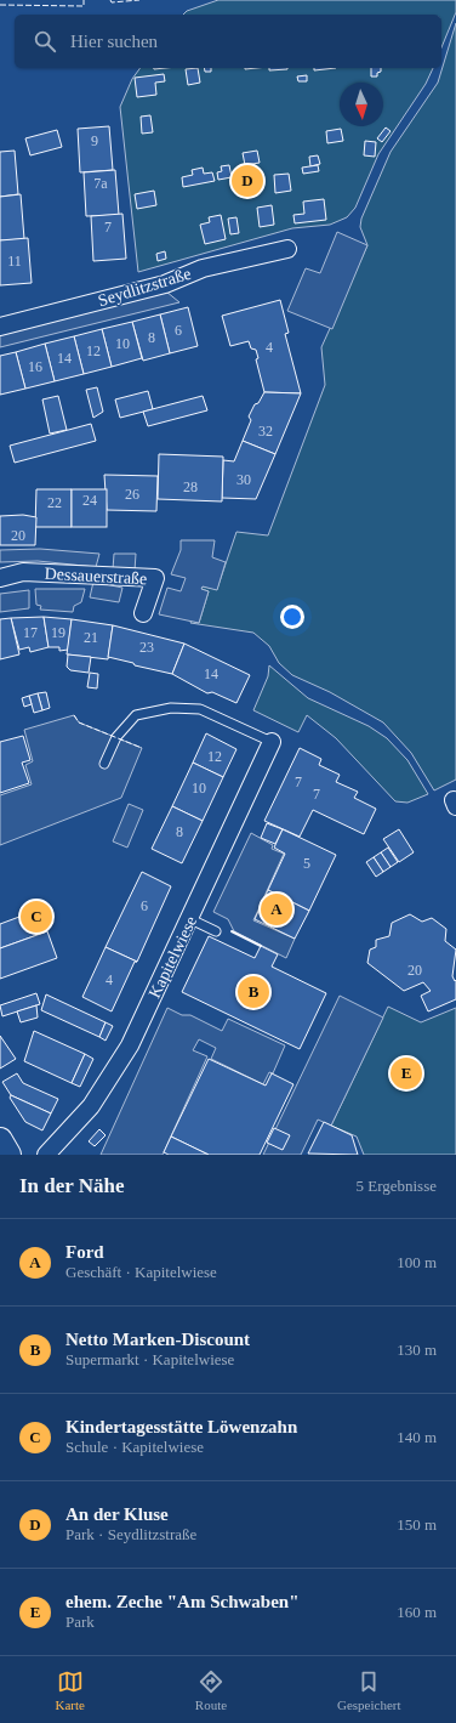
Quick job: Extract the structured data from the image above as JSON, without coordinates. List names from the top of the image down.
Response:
{
  "streets": {
    "street": ["Seydlitzstraße", "Dessauerstraße", "Kapitelwiese"]
  },
  "house_numbers": [
    "9",
    "7a",
    "7",
    "11",
    "6",
    "8",
    "10",
    "4",
    "12",
    "14",
    "16",
    "32",
    "30",
    "28",
    "26",
    "24",
    "22",
    "20",
    "17",
    "19",
    "21",
    "23",
    "14",
    "12",
    "7",
    "10",
    "7",
    "8",
    "5",
    "6",
    "20",
    "4"
  ],
  "north": "bottom",
  "page": {
    "search": "Hier suchen",
    "pins": [
      "D",
      "A",
      "C",
      "B",
      "E"
    ],
    "heading": ["In der Nähe", "5 Ergebnisse"],
    "list": [
      {
        "mark": "A",
        "name": "Ford",
        "note": "Geschäft · Kapitelwiese",
        "value": "100 m"
      },
      {
        "mark": "B",
        "name": "Netto Marken-Discount",
        "note": "Supermarkt · Kapitelwiese",
        "value": "130 m"
      },
      {
        "mark": "C",
        "name": "Kindertagesstätte Löwenzahn",
        "note": "Schule · Kapitelwiese",
        "value": "140 m"
      },
      {
        "mark": "D",
        "name": "An der Kluse",
        "note": "Park · Seydlitzstraße",
        "value": "150 m"
      },
      {
        "mark": "E",
        "name": "ehem. Zeche \"Am Schwaben\"",
        "note": "Park",
        "value": "160 m"
      }
    ],
    "nav": ["Karte", "Route", "Gespeichert"]
  }
}
